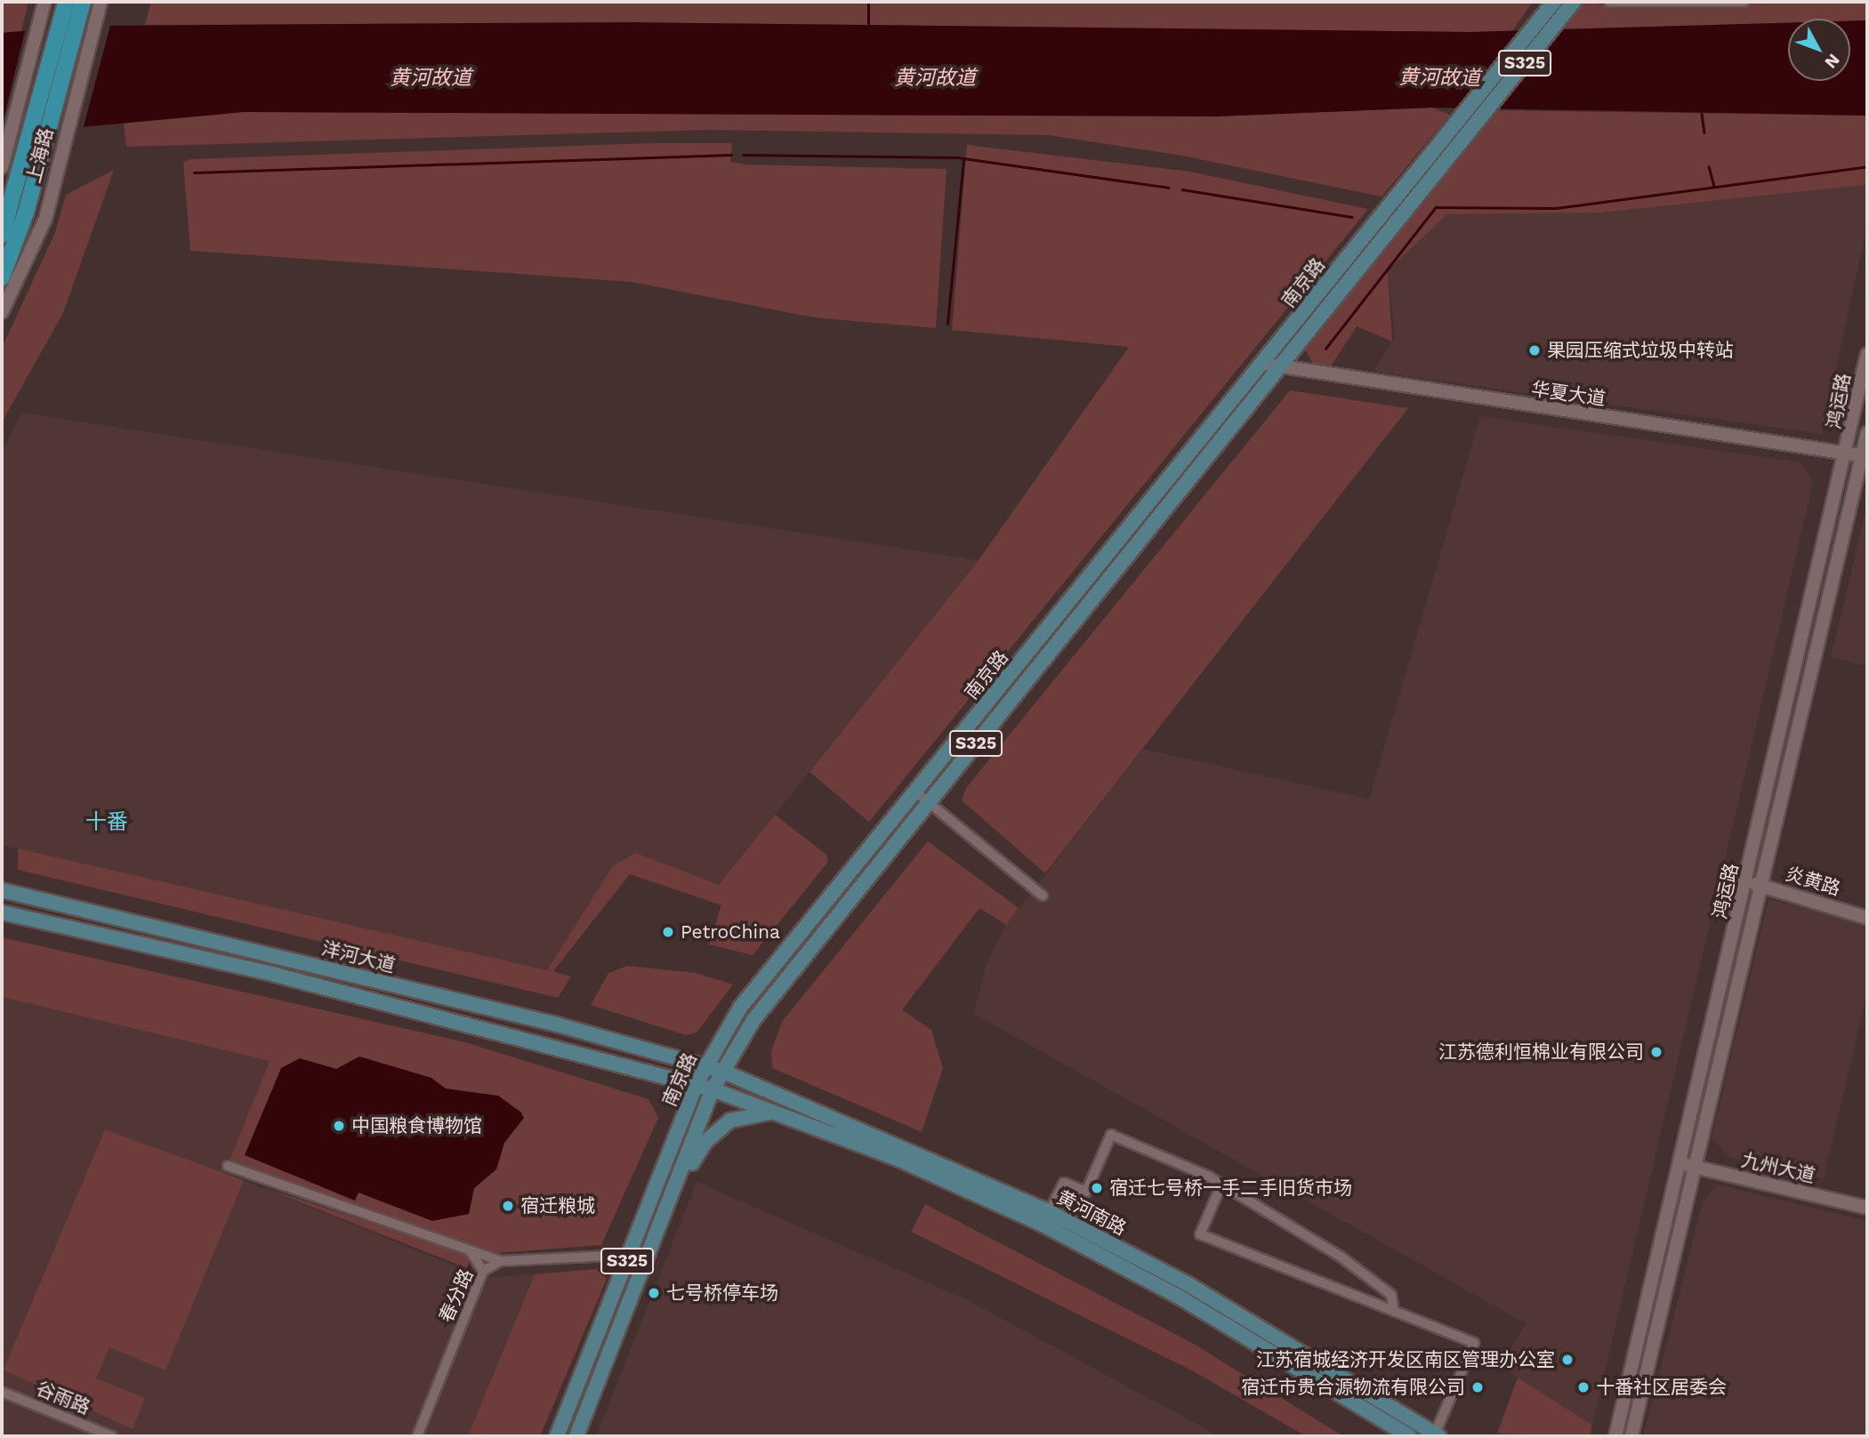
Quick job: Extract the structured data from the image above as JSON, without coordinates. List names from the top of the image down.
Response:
{
  "streets": {
    "highway": ["上海路"],
    "main road": [
      "S325",
      "南京路",
      "洋河大道",
      "黄河南路"
    ],
    "street": [
      "华夏大道",
      "鸿运路",
      "炎黄路",
      "九州大道",
      "春分路",
      "谷雨路"
    ]
  },
  "crossings": [
    ["南京路", "华夏大道"],
    ["南京路", "洋河大道"],
    ["南京路", "黄河南路"],
    ["南京路", "春分路"],
    ["华夏大道", "鸿运路"],
    ["鸿运路", "炎黄路"],
    ["鸿运路", "九州大道"],
    ["洋河大道", "黄河南路"]
  ],
  "districts": ["十番"],
  "water": ["黄河故道"],
  "places": [
    "果园压缩式垃圾中转站",
    "PetroChina",
    "江苏德利恒棉业有限公司",
    "中国粮食博物馆",
    "宿迁七号桥一手二手旧货市场",
    "宿迁粮城",
    "七号桥停车场",
    "江苏宿城经济开发区南区管理办公室",
    "宿迁市贵合源物流有限公司",
    "十番社区居委会"
  ],
  "north": "bottom right"
}
